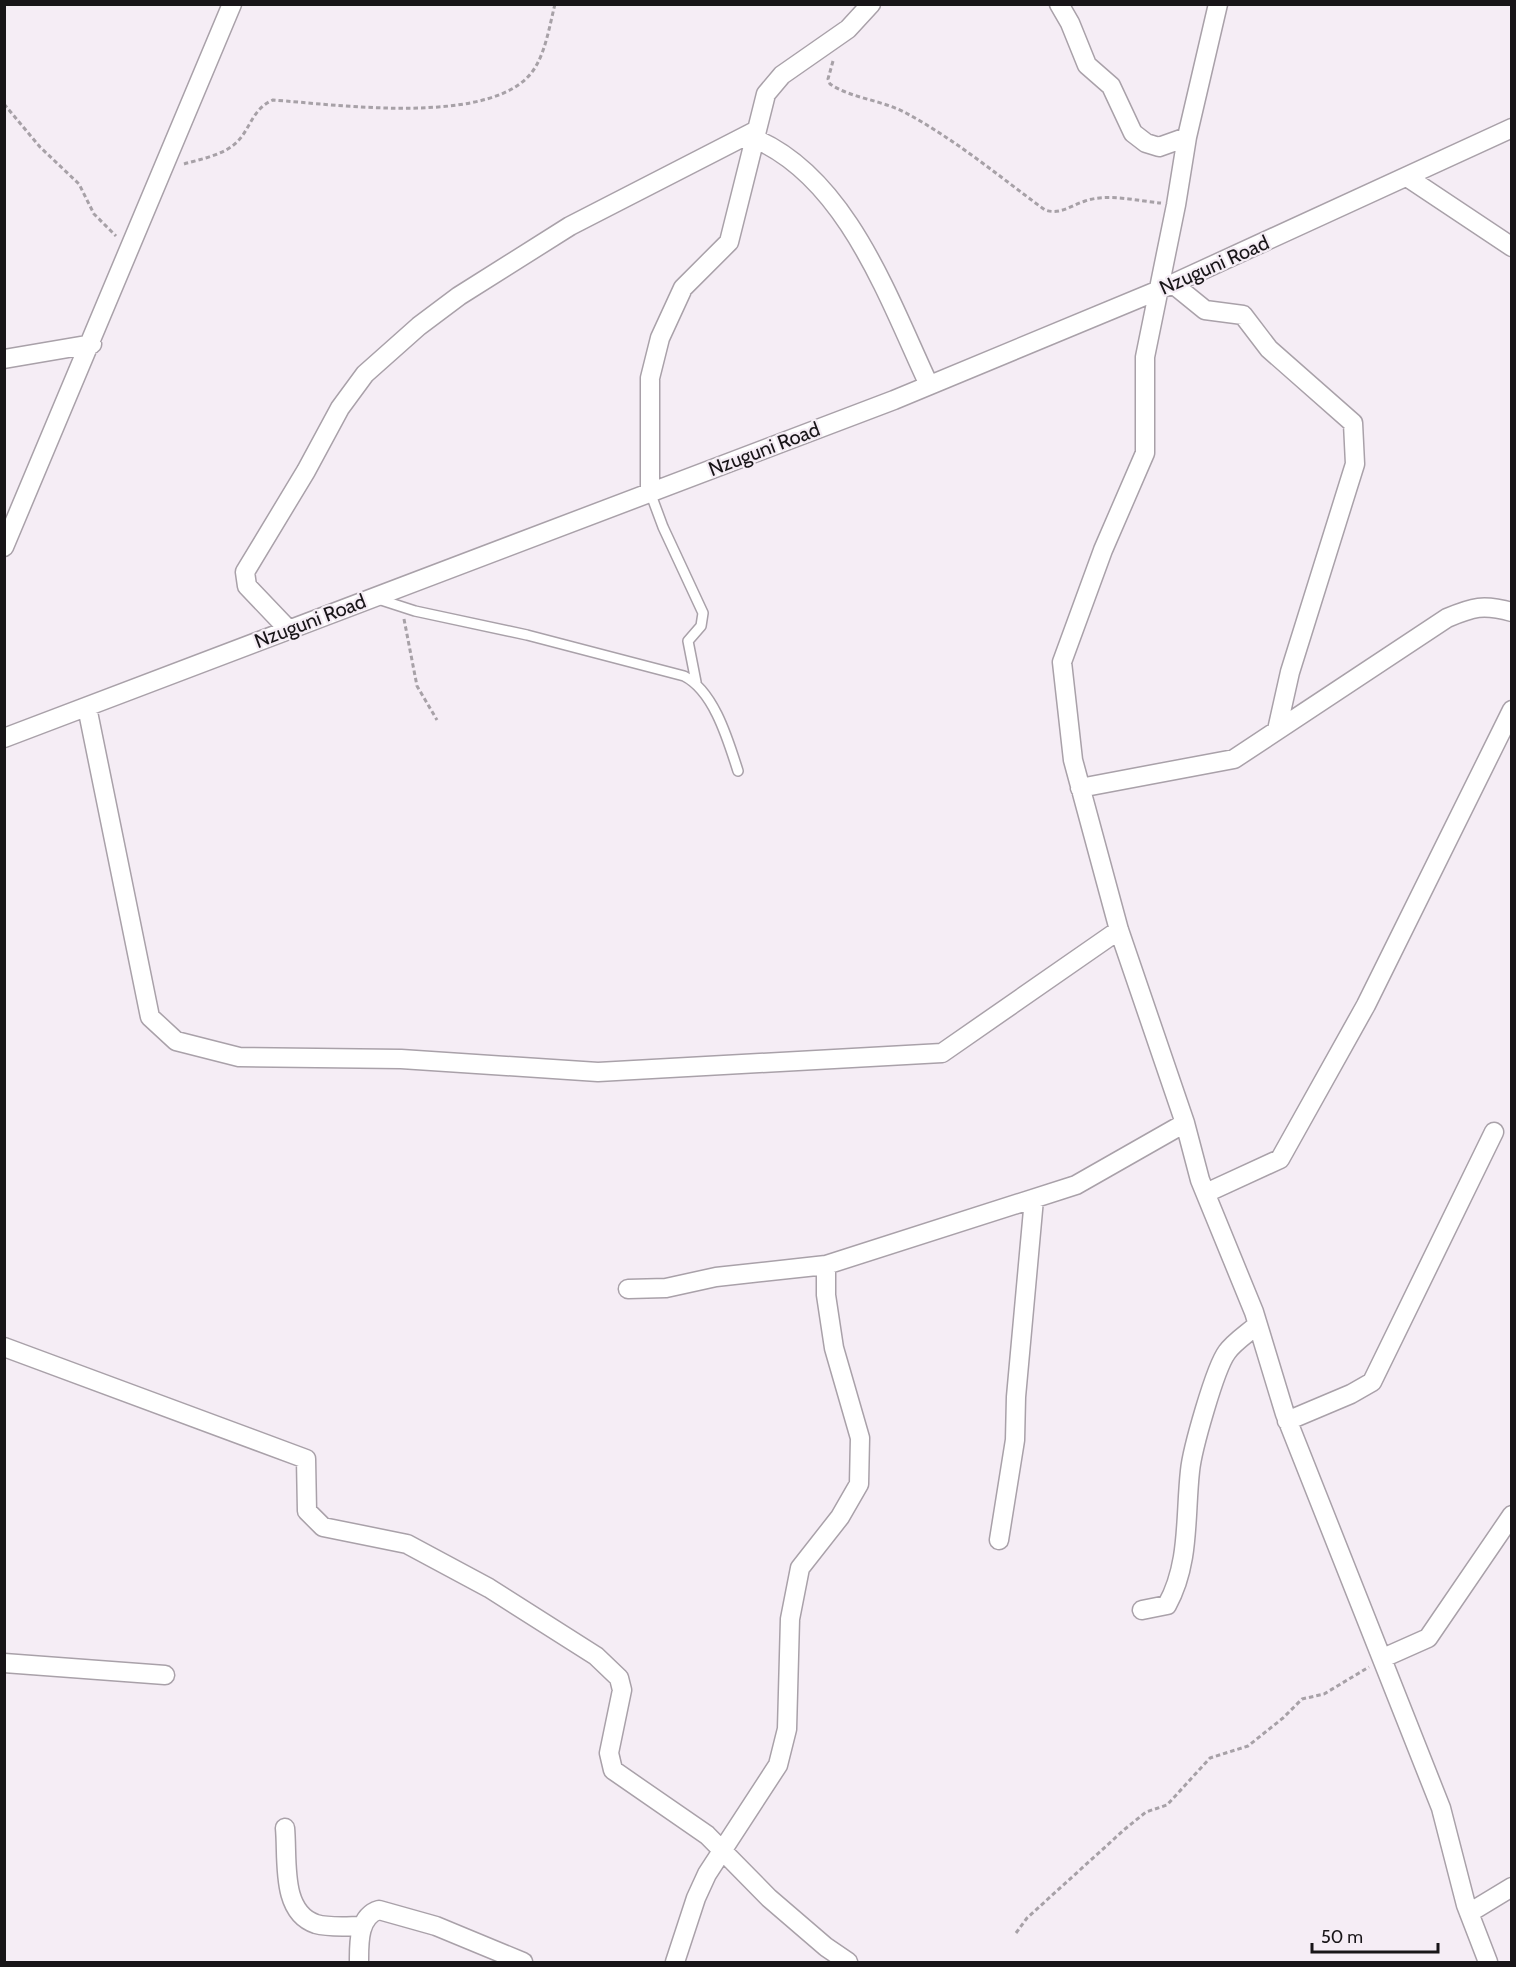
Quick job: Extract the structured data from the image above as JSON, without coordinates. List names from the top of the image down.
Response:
{
  "streets": {
    "street": ["Nzuguni Road"]
  },
  "scale_bar": "50 m"
}
